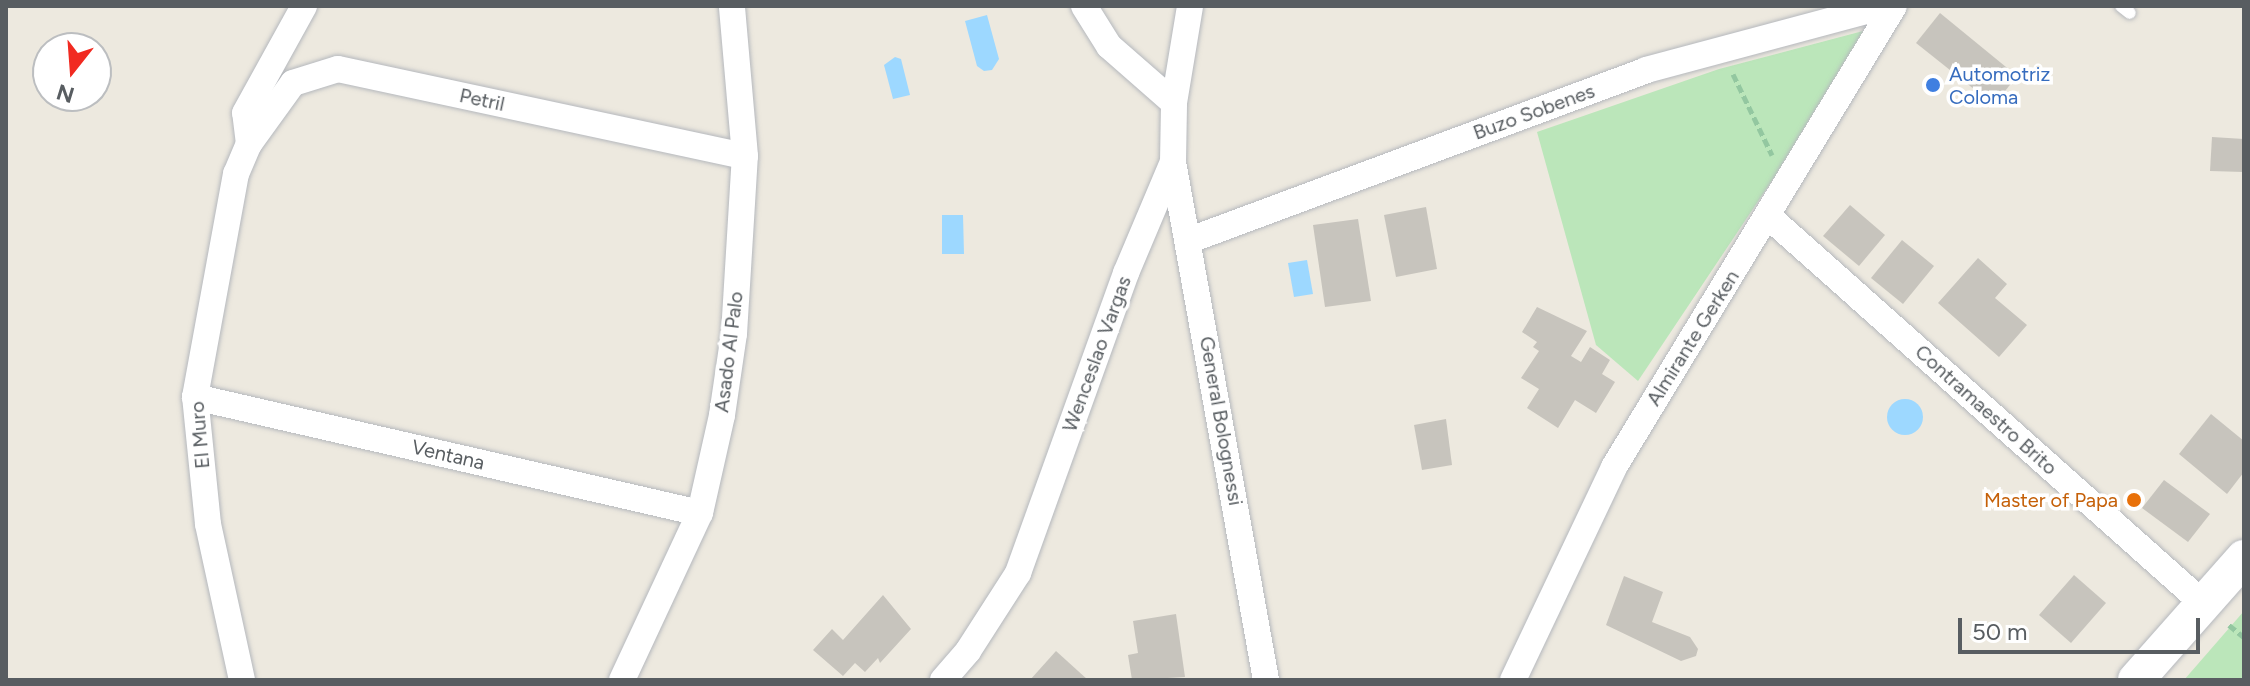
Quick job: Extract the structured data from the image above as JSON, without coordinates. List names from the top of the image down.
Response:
{
  "streets": {
    "street": [
      "Petril",
      "Buzo Sobenes",
      "Almirante Gerken",
      "Asado Al Palo",
      "Wenceslao Vargas",
      "Contramaestro Brito",
      "General Bolognessi",
      "El Muro",
      "Ventana"
    ]
  },
  "crossings": [
    ["Petril", "Asado Al Palo"],
    ["Petril", "El Muro"],
    ["Buzo Sobenes", "General Bolognessi"],
    ["Almirante Gerken", "Contramaestro Brito"],
    ["Asado Al Palo", "Ventana"],
    ["Wenceslao Vargas", "General Bolognessi"],
    ["El Muro", "Ventana"]
  ],
  "places": ["Automotriz Coloma", "Master of Papa"],
  "scale_bar": "50 m",
  "north": "bottom"
}
